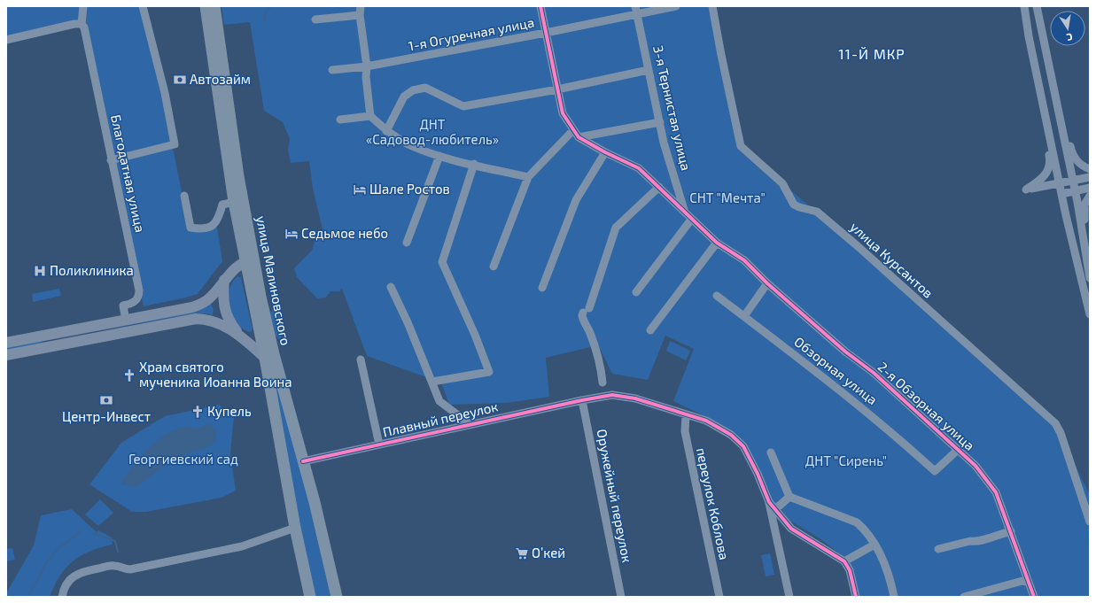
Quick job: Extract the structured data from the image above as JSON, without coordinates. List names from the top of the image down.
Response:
{
  "streets": {
    "highway": ["улица Малиновского"],
    "street": [
      "1-я Огуречная улица",
      "3-я Тернистая улица",
      "Благодатная улица",
      "улица Курсантов",
      "Обзорная улица",
      "2-я Обзорная улица",
      "Плавный переулок",
      "Оружейный переулок",
      "переулок Коблова"
    ]
  },
  "crossings": [
    ["1-я Огуречная улица", "3-я Тернистая улица"],
    ["3-я Тернистая улица", "2-я Обзорная улица"],
    ["улица Малиновского", "Плавный переулок"],
    ["Обзорная улица", "2-я Обзорная улица"],
    ["Плавный переулок", "Оружейный переулок"],
    ["Плавный переулок", "переулок Коблова"]
  ],
  "districts": ["11-Й МКР"],
  "parks": [
    "ДНТ «Садовод-любитель»",
    "СНТ \"Мечта\"",
    "Георгиевский сад",
    "ДНТ \"Сирень\""
  ],
  "places": {
    "bank": ["Автозайм", "Центр-Инвест"],
    "hotel": ["Шале Ростов", "Седьмое небо"],
    "hospital": ["Поликлиника"],
    "church": ["Храм святого мученика Иоанна Воина", "Купель"],
    "supermarket": ["О’кей"]
  },
  "north": "bottom"
}
